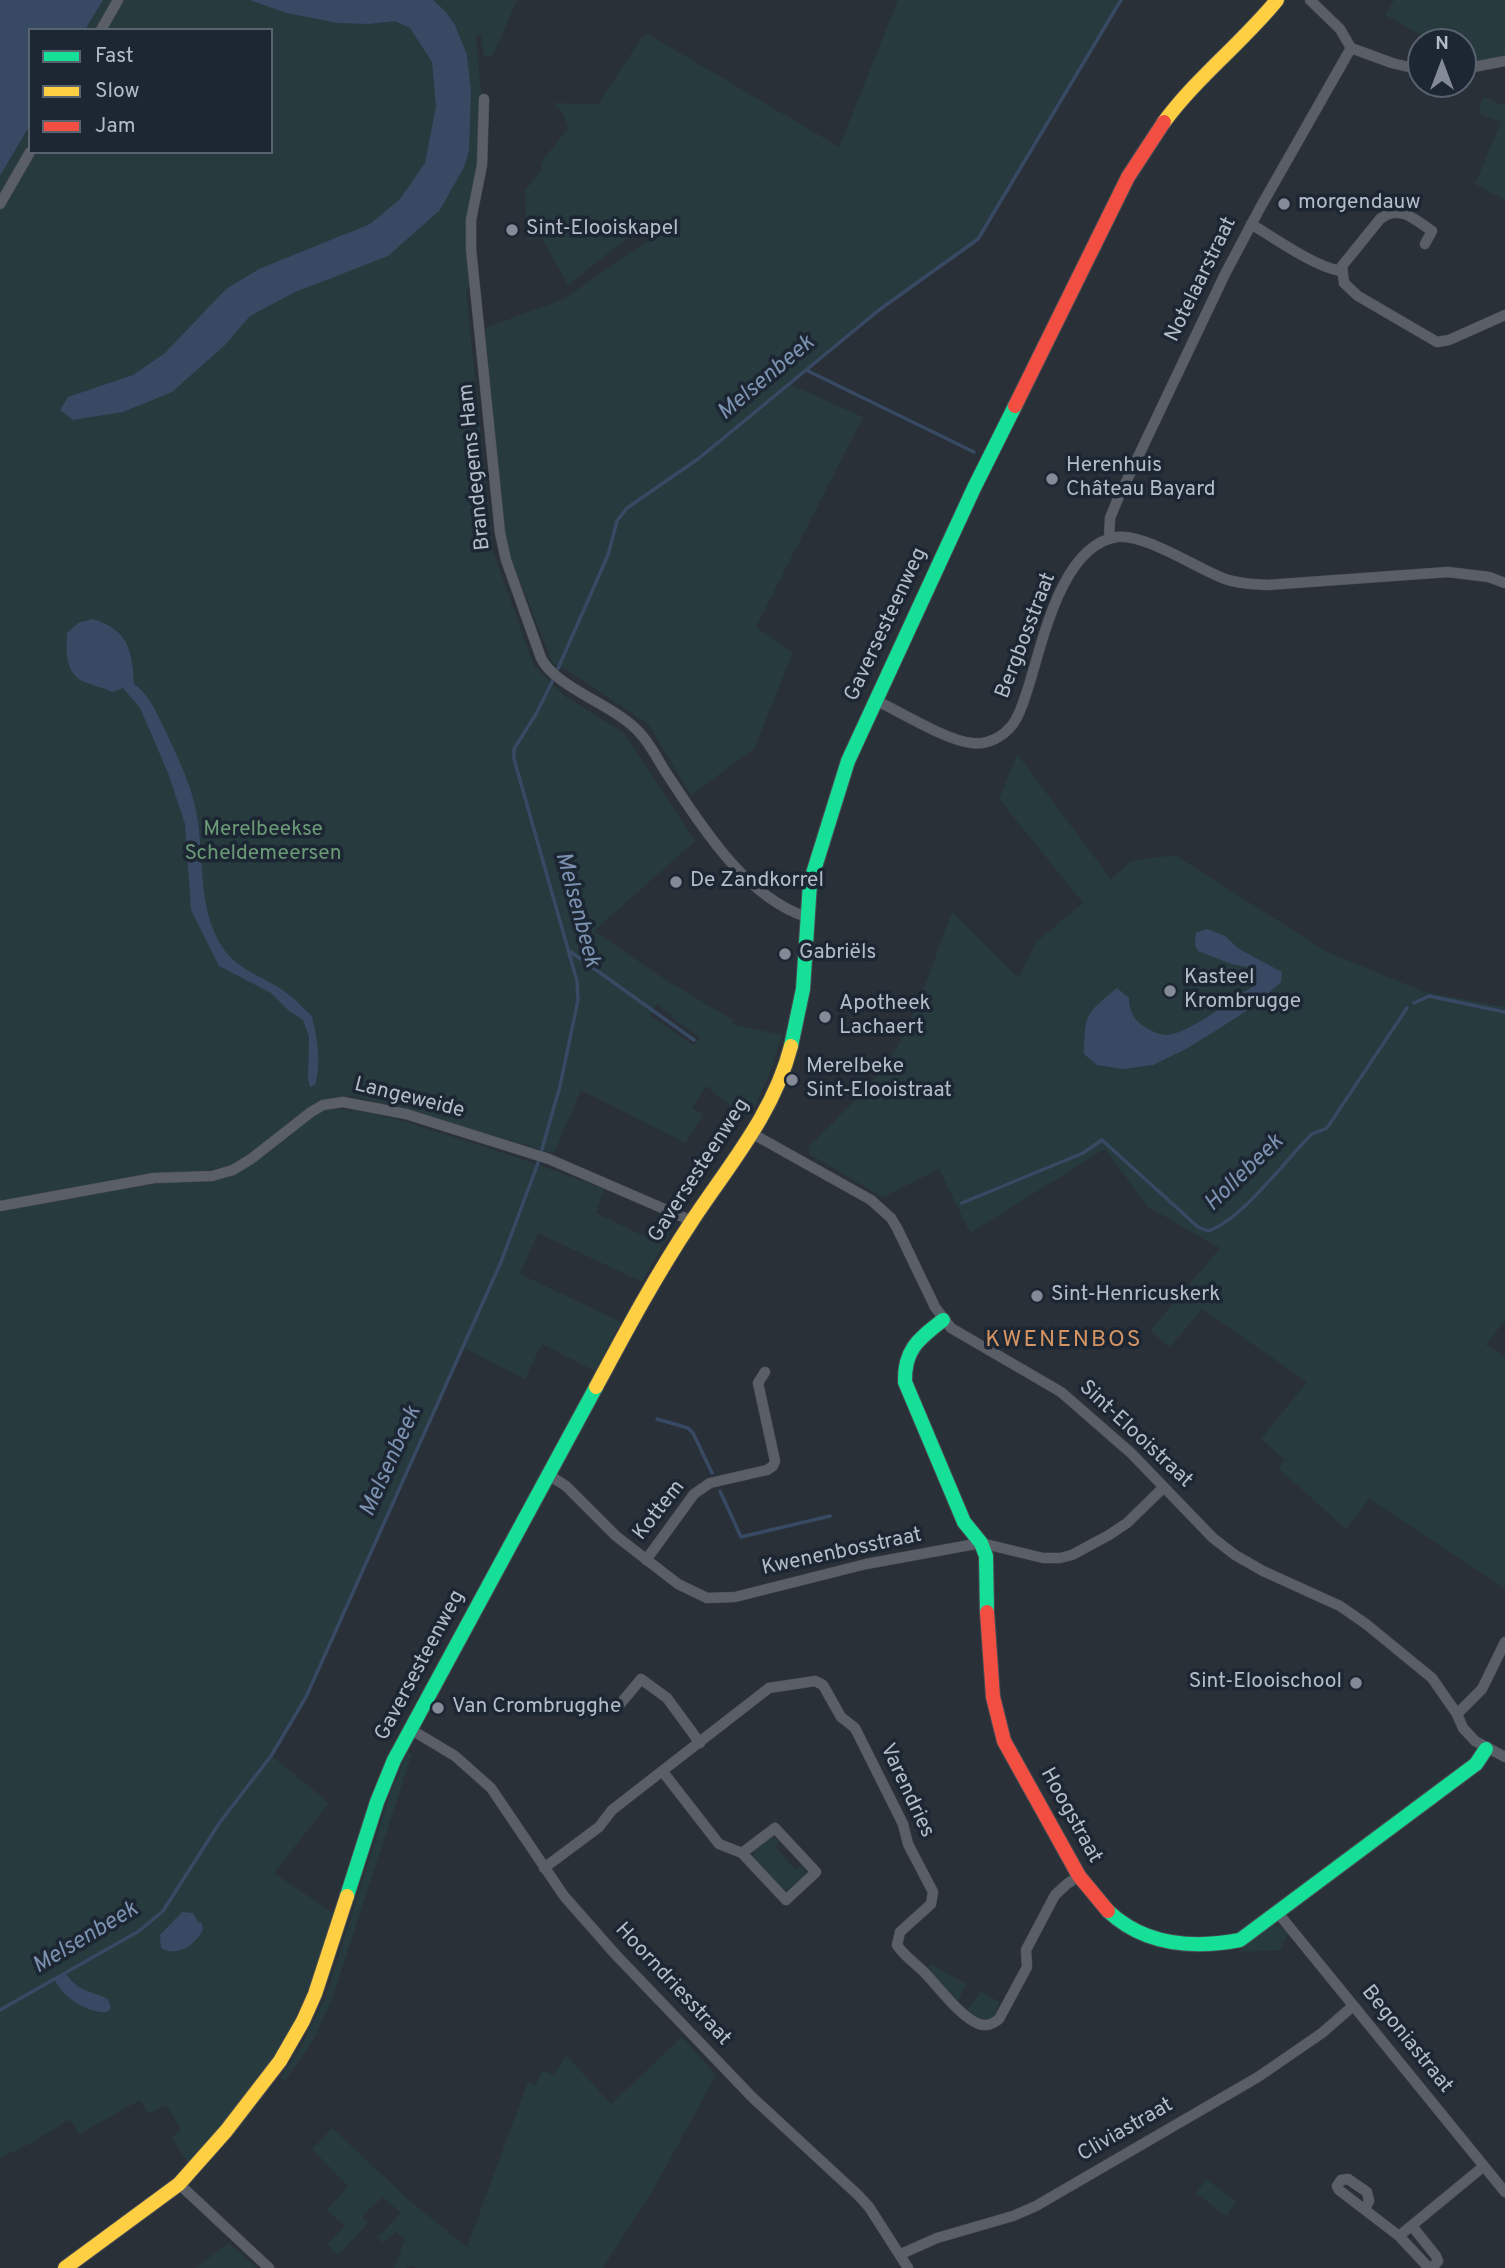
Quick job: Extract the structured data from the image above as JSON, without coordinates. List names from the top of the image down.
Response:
{
  "streets": {
    "street": [
      "Notelaarstraat",
      "Brandegems Ham",
      "Gaversesteenweg",
      "Bergbosstraat",
      "Langeweide",
      "Sint-Elooistraat",
      "Kottem",
      "Kwenenbosstraat",
      "Varendries",
      "Hoogstraat",
      "Hoorndriesstraat",
      "Begoniastraat",
      "Cliviastraat"
    ]
  },
  "crossings": [
    ["Notelaarstraat", "Bergbosstraat"],
    ["Brandegems Ham", "Gaversesteenweg"],
    ["Gaversesteenweg", "Bergbosstraat"],
    ["Gaversesteenweg", "Langeweide"],
    ["Gaversesteenweg", "Sint-Elooistraat"],
    ["Gaversesteenweg", "Kwenenbosstraat"],
    ["Gaversesteenweg", "Hoorndriesstraat"],
    ["Sint-Elooistraat", "Kwenenbosstraat"],
    ["Sint-Elooistraat", "Hoogstraat"],
    ["Kottem", "Kwenenbosstraat"],
    ["Kwenenbosstraat", "Hoogstraat"],
    ["Varendries", "Hoogstraat"],
    ["Varendries", "Hoorndriesstraat"],
    ["Hoogstraat", "Begoniastraat"],
    ["Hoorndriesstraat", "Cliviastraat"],
    ["Begoniastraat", "Cliviastraat"]
  ],
  "districts": ["KWENENBOS"],
  "water": ["Melsenbeek", "Hollebeek"],
  "parks": ["Merelbeekse Scheldemeersen"],
  "places": [
    "morgendauw",
    "Sint-Elooiskapel",
    "Herenhuis Château Bayard",
    "De Zandkorrel",
    "Gabriëls",
    "Kasteel Krombrugge",
    "Apotheek Lachaert",
    "Merelbeke Sint-Elooistraat",
    "Sint-Henricuskerk",
    "Sint-Elooischool",
    "Van Crombrugghe"
  ],
  "legend": ["Fast", "Slow", "Jam"],
  "north": "top"
}
